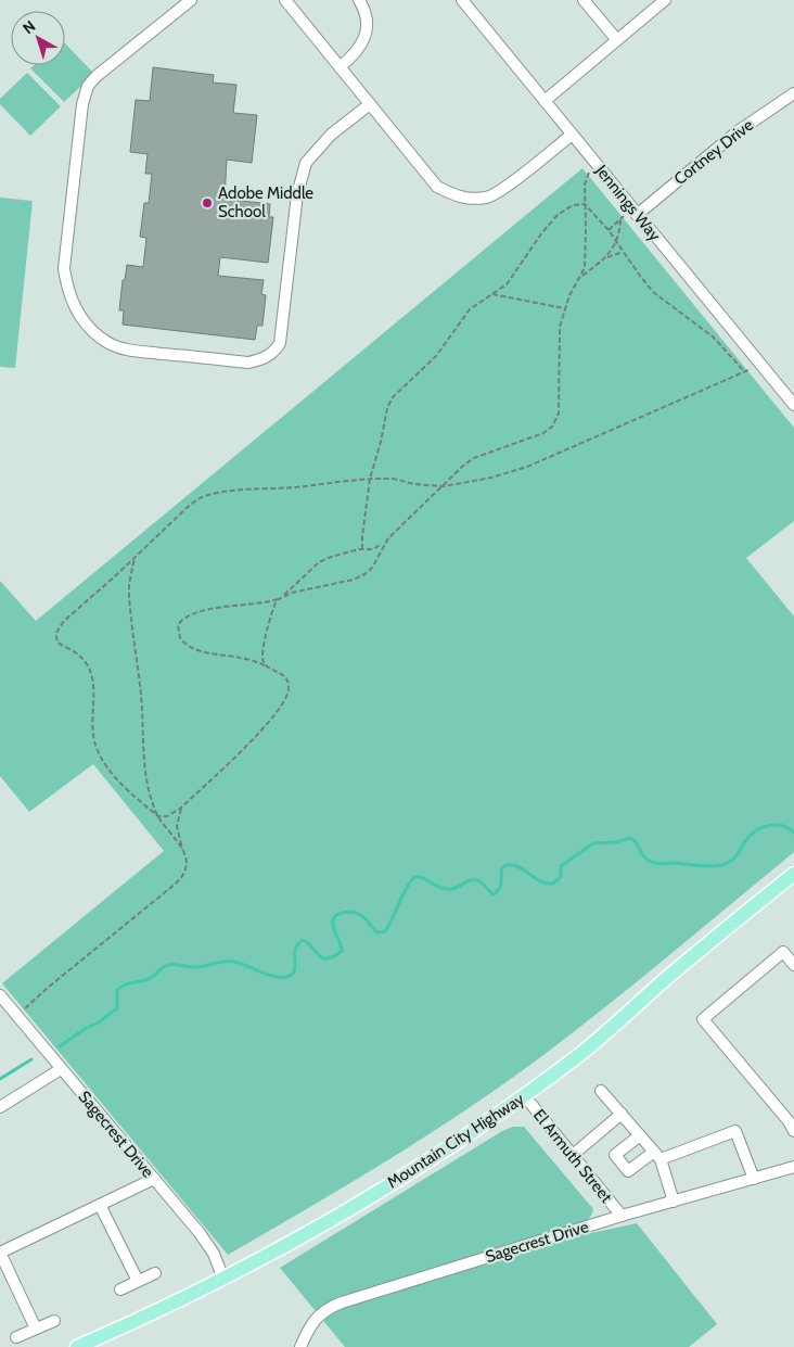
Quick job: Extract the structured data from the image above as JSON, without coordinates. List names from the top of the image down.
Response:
{
  "streets": {
    "main road": ["Mountain City Highway"],
    "street": [
      "Cortney Drive",
      "Jennings Way",
      "Sagecrest Drive",
      "El Armuth Street"
    ]
  },
  "crossings": [
    ["Cortney Drive", "Jennings Way"],
    ["Sagecrest Drive", "Mountain City Highway"],
    ["Sagecrest Drive", "El Armuth Street"],
    ["Mountain City Highway", "El Armuth Street"]
  ],
  "places": ["Adobe Middle School"],
  "north": "top left"
}
